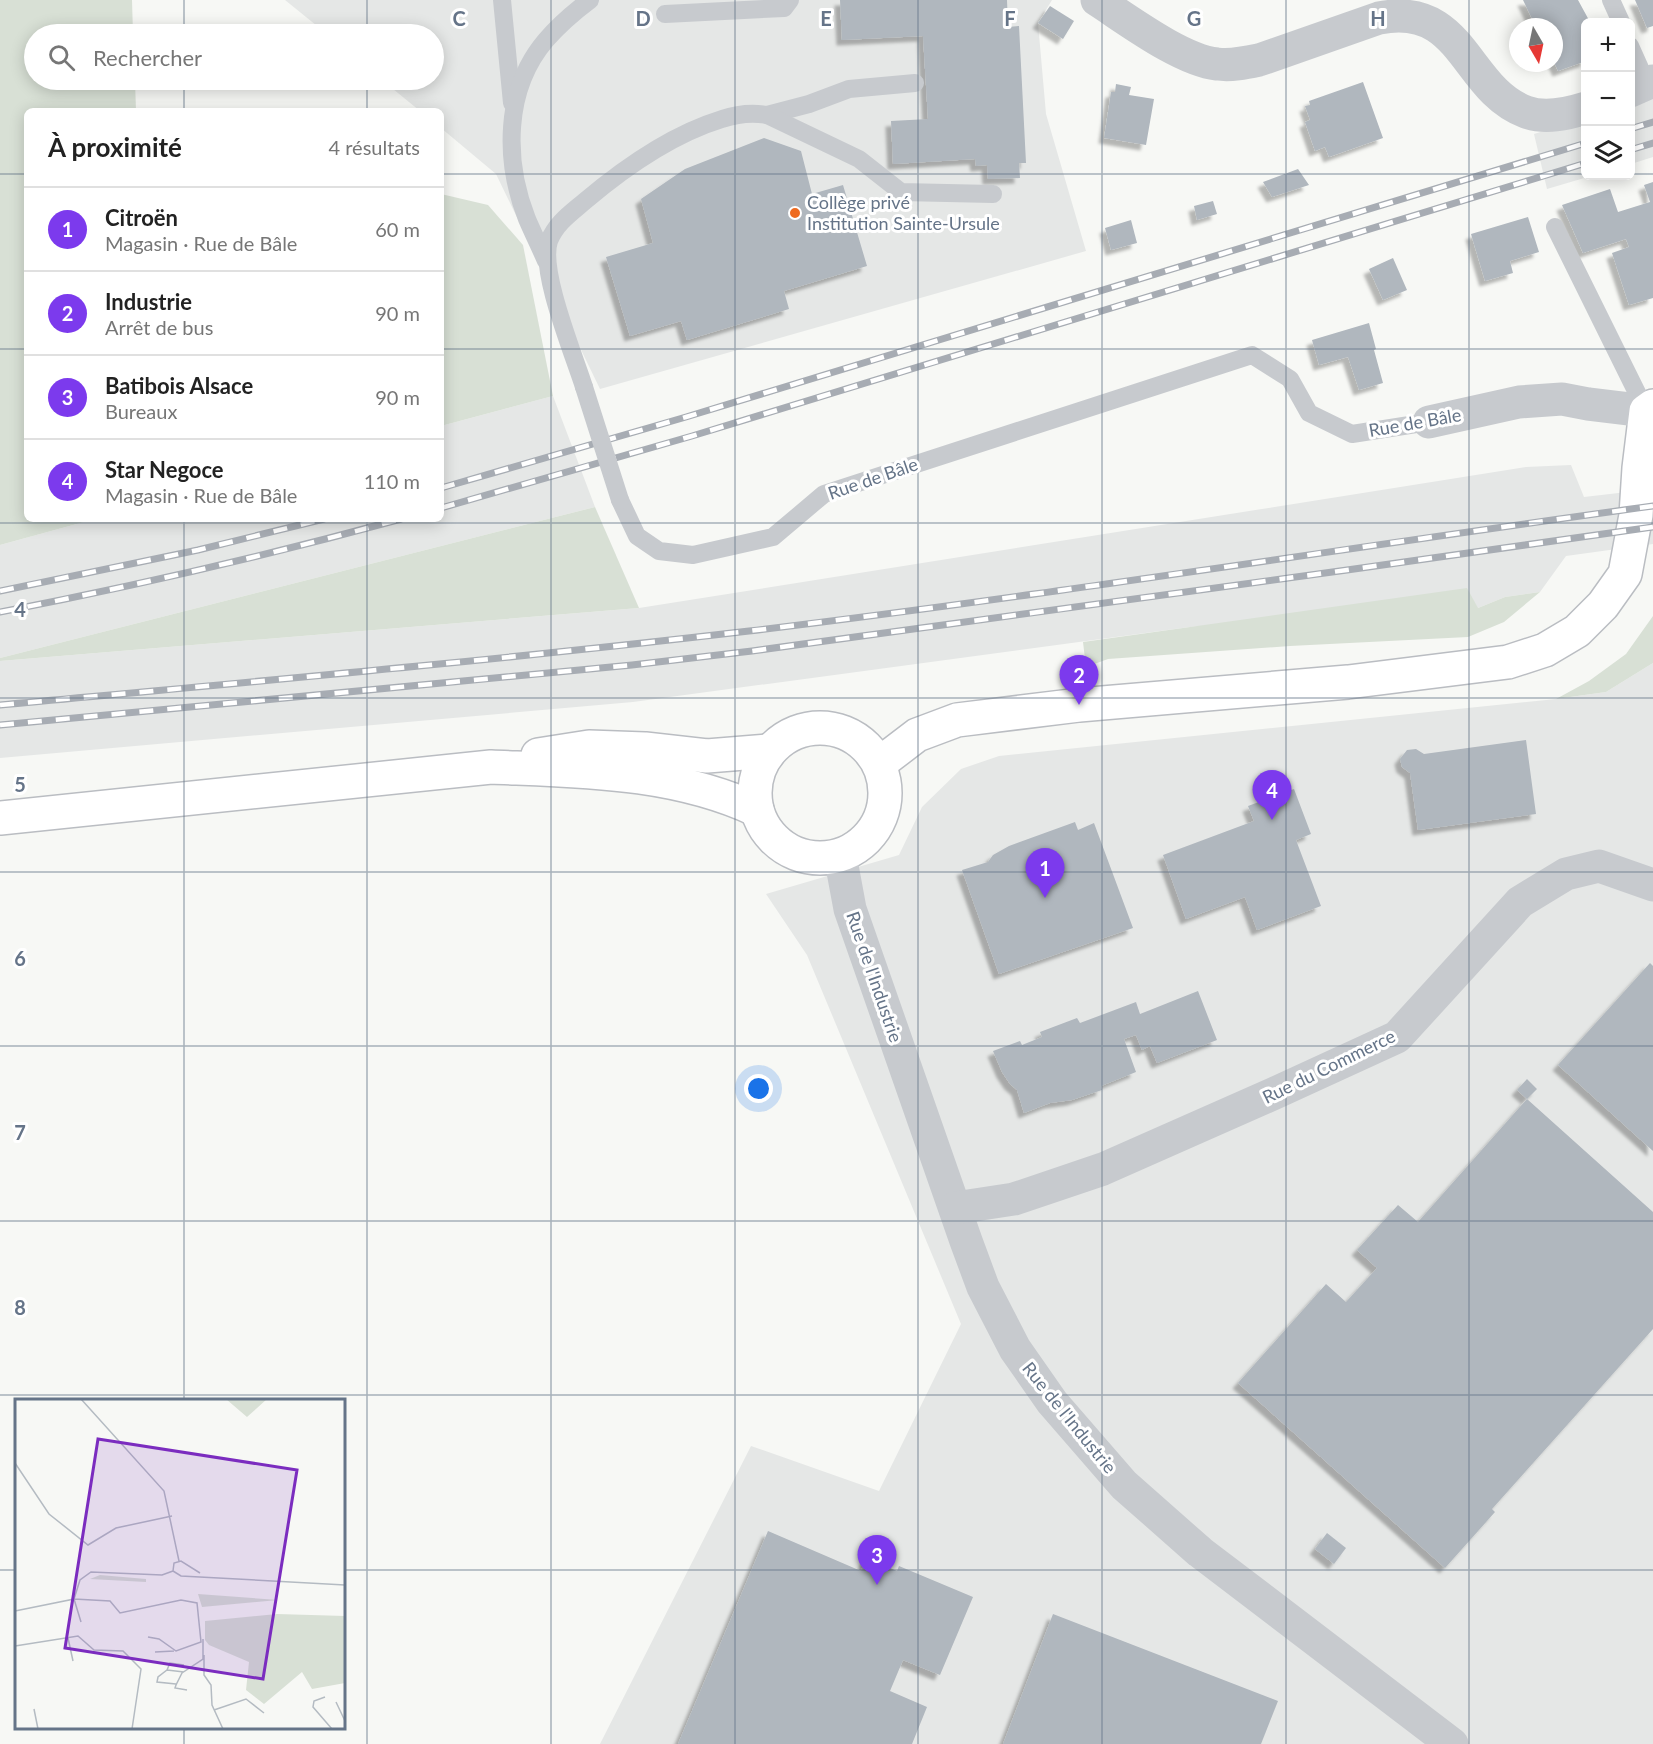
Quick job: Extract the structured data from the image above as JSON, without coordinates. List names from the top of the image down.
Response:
{
  "streets": {
    "street": ["Rue de Bâle", "Rue de l'Industrie", "Rue du Commerce"]
  },
  "crossings": [
    ["Rue de l'Industrie", "Rue du Commerce"]
  ],
  "places": ["Collège privé Institution Sainte-Ursule"],
  "north": "bottom",
  "page": {
    "map_buttons": ["+", "−"],
    "search": "Rechercher",
    "heading": ["À proximité", "4 résultats"],
    "list": [
      {
        "mark": "1",
        "name": "Citroën",
        "note": "Magasin · Rue de Bâle",
        "value": "60 m"
      },
      {
        "mark": "2",
        "name": "Industrie",
        "note": "Arrêt de bus",
        "value": "90 m"
      },
      {
        "mark": "3",
        "name": "Batibois Alsace",
        "note": "Bureaux",
        "value": "90 m"
      },
      {
        "mark": "4",
        "name": "Star Negoce",
        "note": "Magasin · Rue de Bâle",
        "value": "110 m"
      }
    ],
    "pins": [
      "2",
      "4",
      "1",
      "3"
    ]
  },
  "grid": {
    "columns": [
      "C",
      "D",
      "E",
      "F",
      "G",
      "H"
    ],
    "rows": [
      "4",
      "5",
      "6",
      "7",
      "8"
    ]
  }
}
